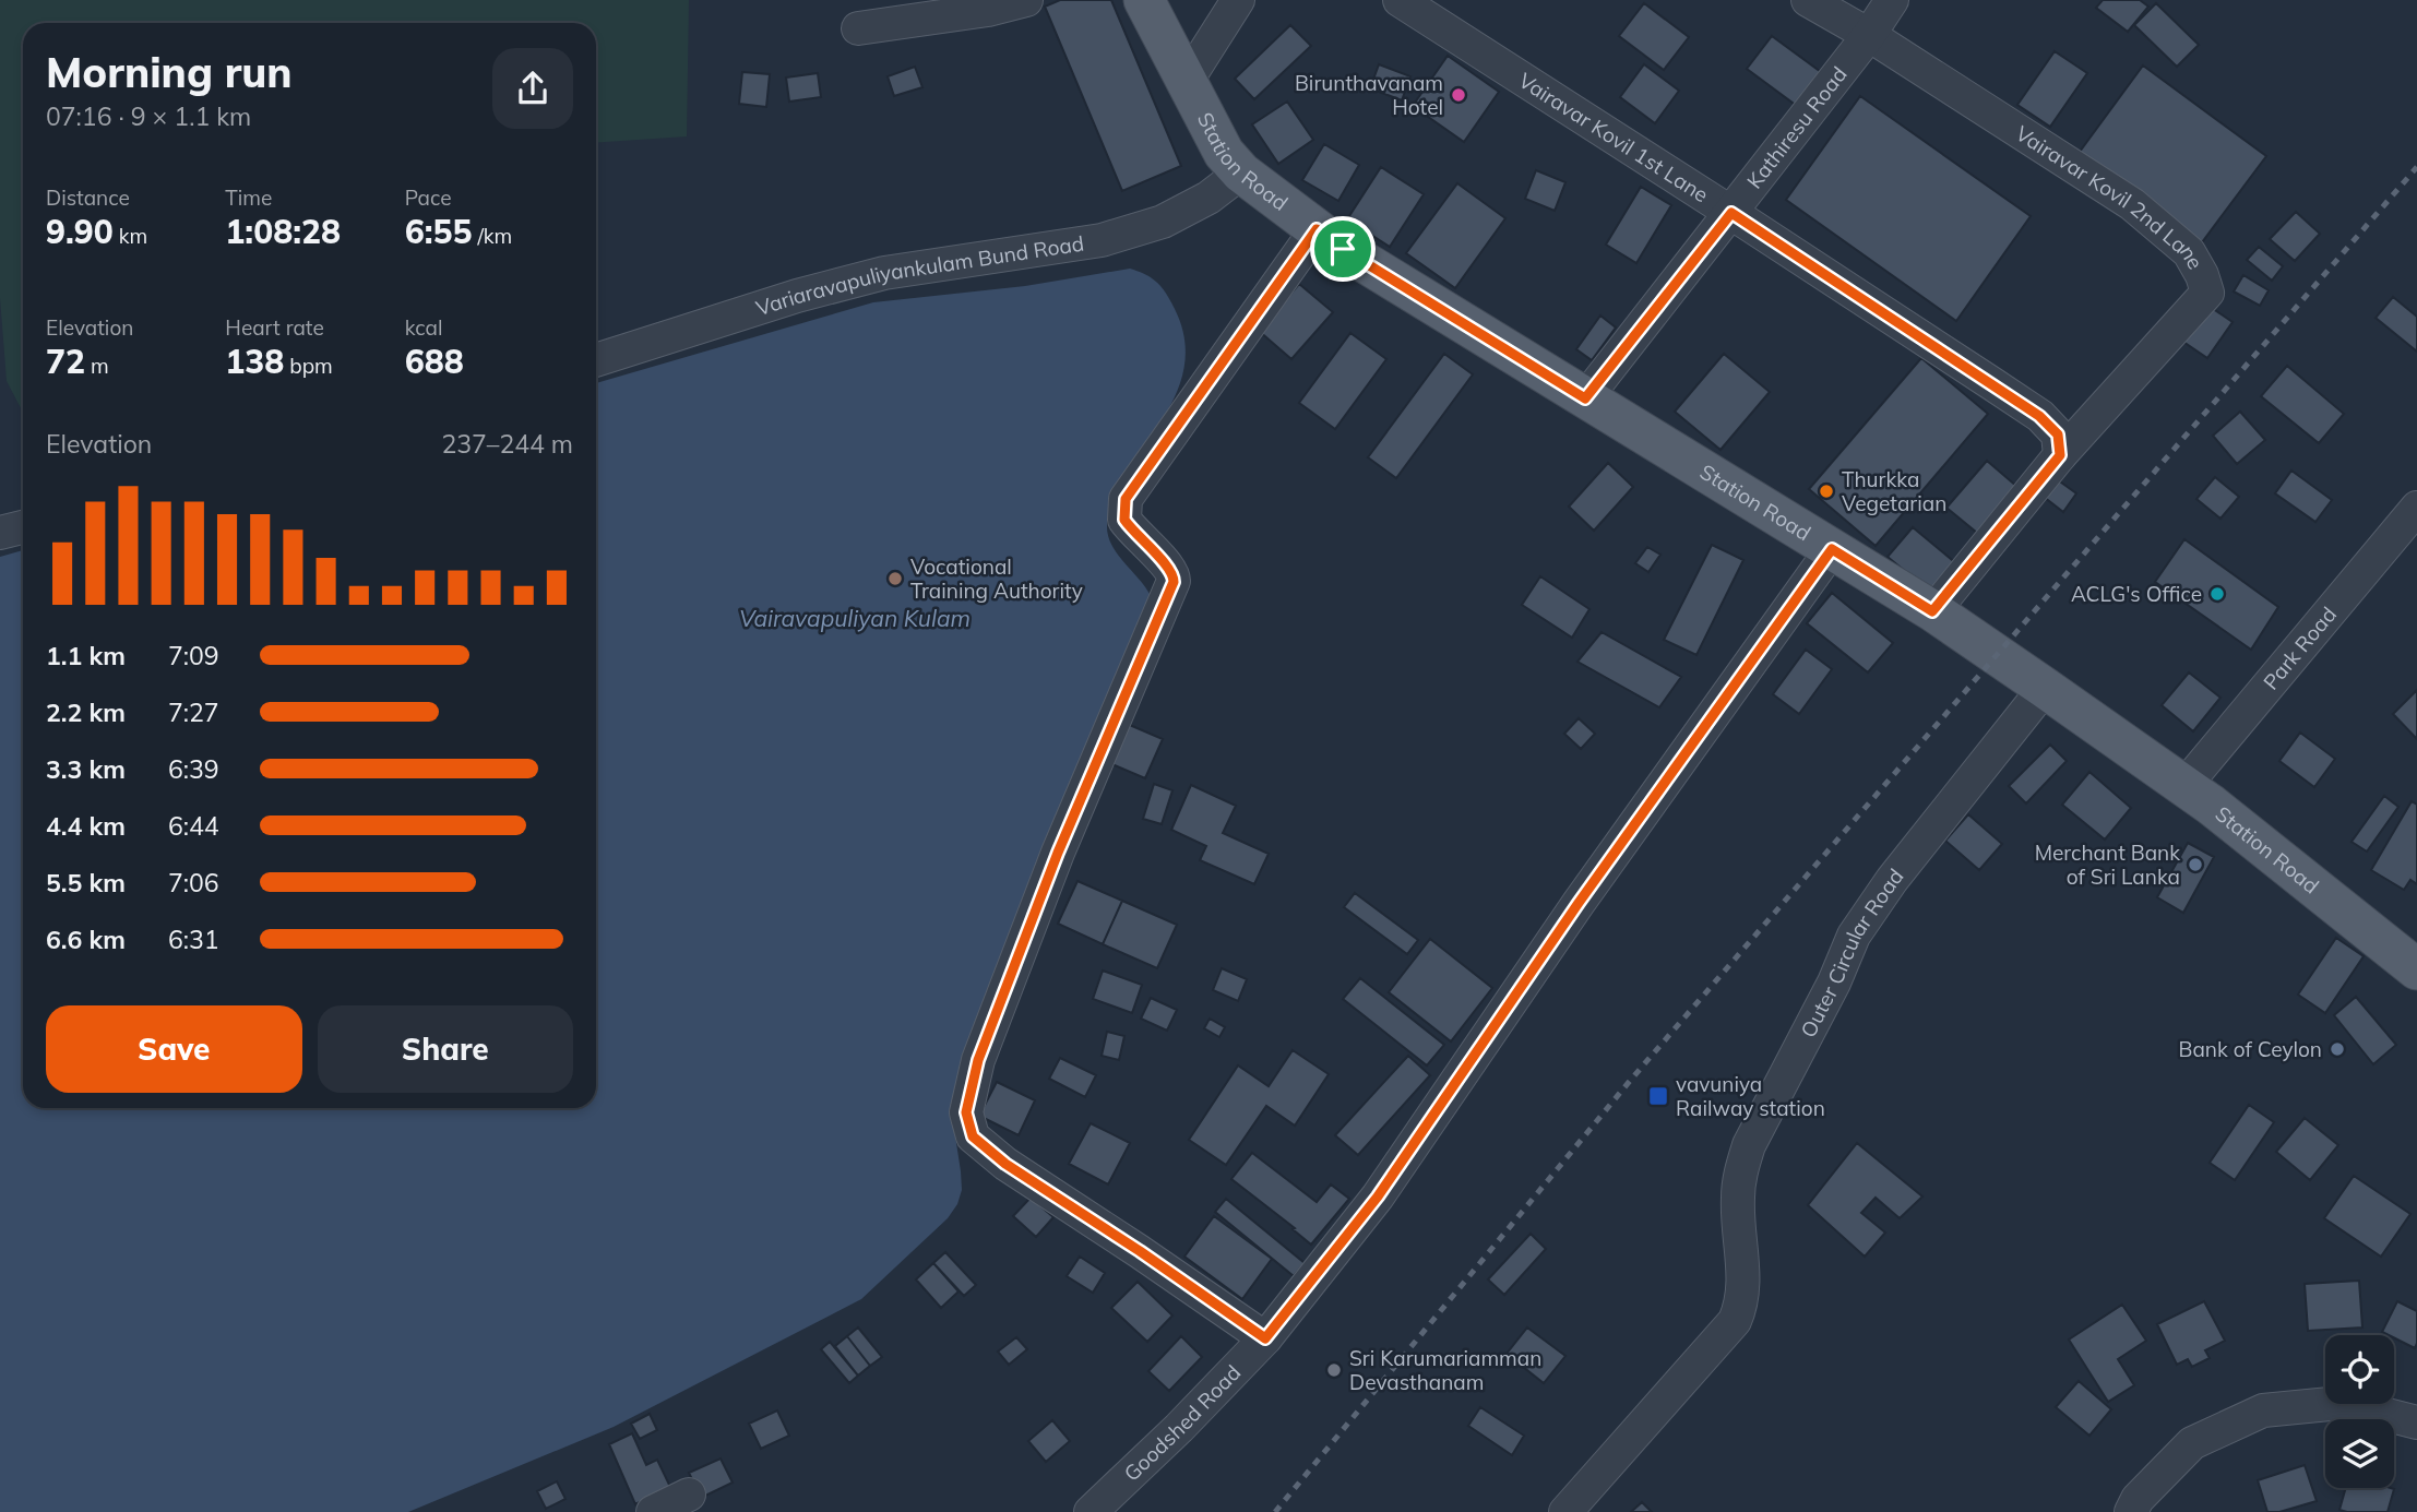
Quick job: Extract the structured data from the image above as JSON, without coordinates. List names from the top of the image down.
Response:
{
  "streets": {
    "main road": ["Station Road"],
    "street": [
      "Kathiresu Road",
      "Vairavar Kovil 1st Lane",
      "Vairavar Kovil 2nd Lane",
      "Variaravapuliyankulam Bund Road",
      "Park Road",
      "Outer Circular Road",
      "Goodshed Road"
    ]
  },
  "crossings": [
    ["Kathiresu Road", "Vairavar Kovil 1st Lane"],
    ["Kathiresu Road", "Station Road"],
    ["Kathiresu Road", "Vairavar Kovil 2nd Lane"],
    ["Vairavar Kovil 1st Lane", "Vairavar Kovil 2nd Lane"],
    ["Station Road", "Variaravapuliyankulam Bund Road"],
    ["Station Road", "Park Road"],
    ["Station Road", "Outer Circular Road"],
    ["Station Road", "Goodshed Road"]
  ],
  "water": ["Vairavapuliyan Kulam"],
  "places": {
    "other": [
      "Birunthavanam Hotel",
      "Thurkka Vegetarian",
      "Vocational Training Authority",
      "ACLG's Office",
      "Merchant Bank of Sri Lanka",
      "Bank of Ceylon",
      "Sri Karumariamman Devasthanam"
    ],
    "transit": ["vavuniya Railway station"]
  },
  "page": {
    "heading": ["Morning run", "07:16 · 9 × 1.1 km"],
    "stats": [
      ["Distance", "9.90 km"],
      ["Time", "1:08:28"],
      ["Pace", "6:55 /km"],
      ["Elevation", "72 m"],
      ["Heart rate", "138 bpm"],
      ["kcal", "688"]
    ],
    "chart": ["Elevation", "237–244 m"],
    "list": [
      {
        "name": "1.1 km",
        "note": "7:09"
      },
      {
        "name": "2.2 km",
        "note": "7:27"
      },
      {
        "name": "3.3 km",
        "note": "6:39"
      },
      {
        "name": "4.4 km",
        "note": "6:44"
      },
      {
        "name": "5.5 km",
        "note": "7:06"
      },
      {
        "name": "6.6 km",
        "note": "6:31"
      }
    ],
    "buttons": ["Save", "Share"]
  }
}
